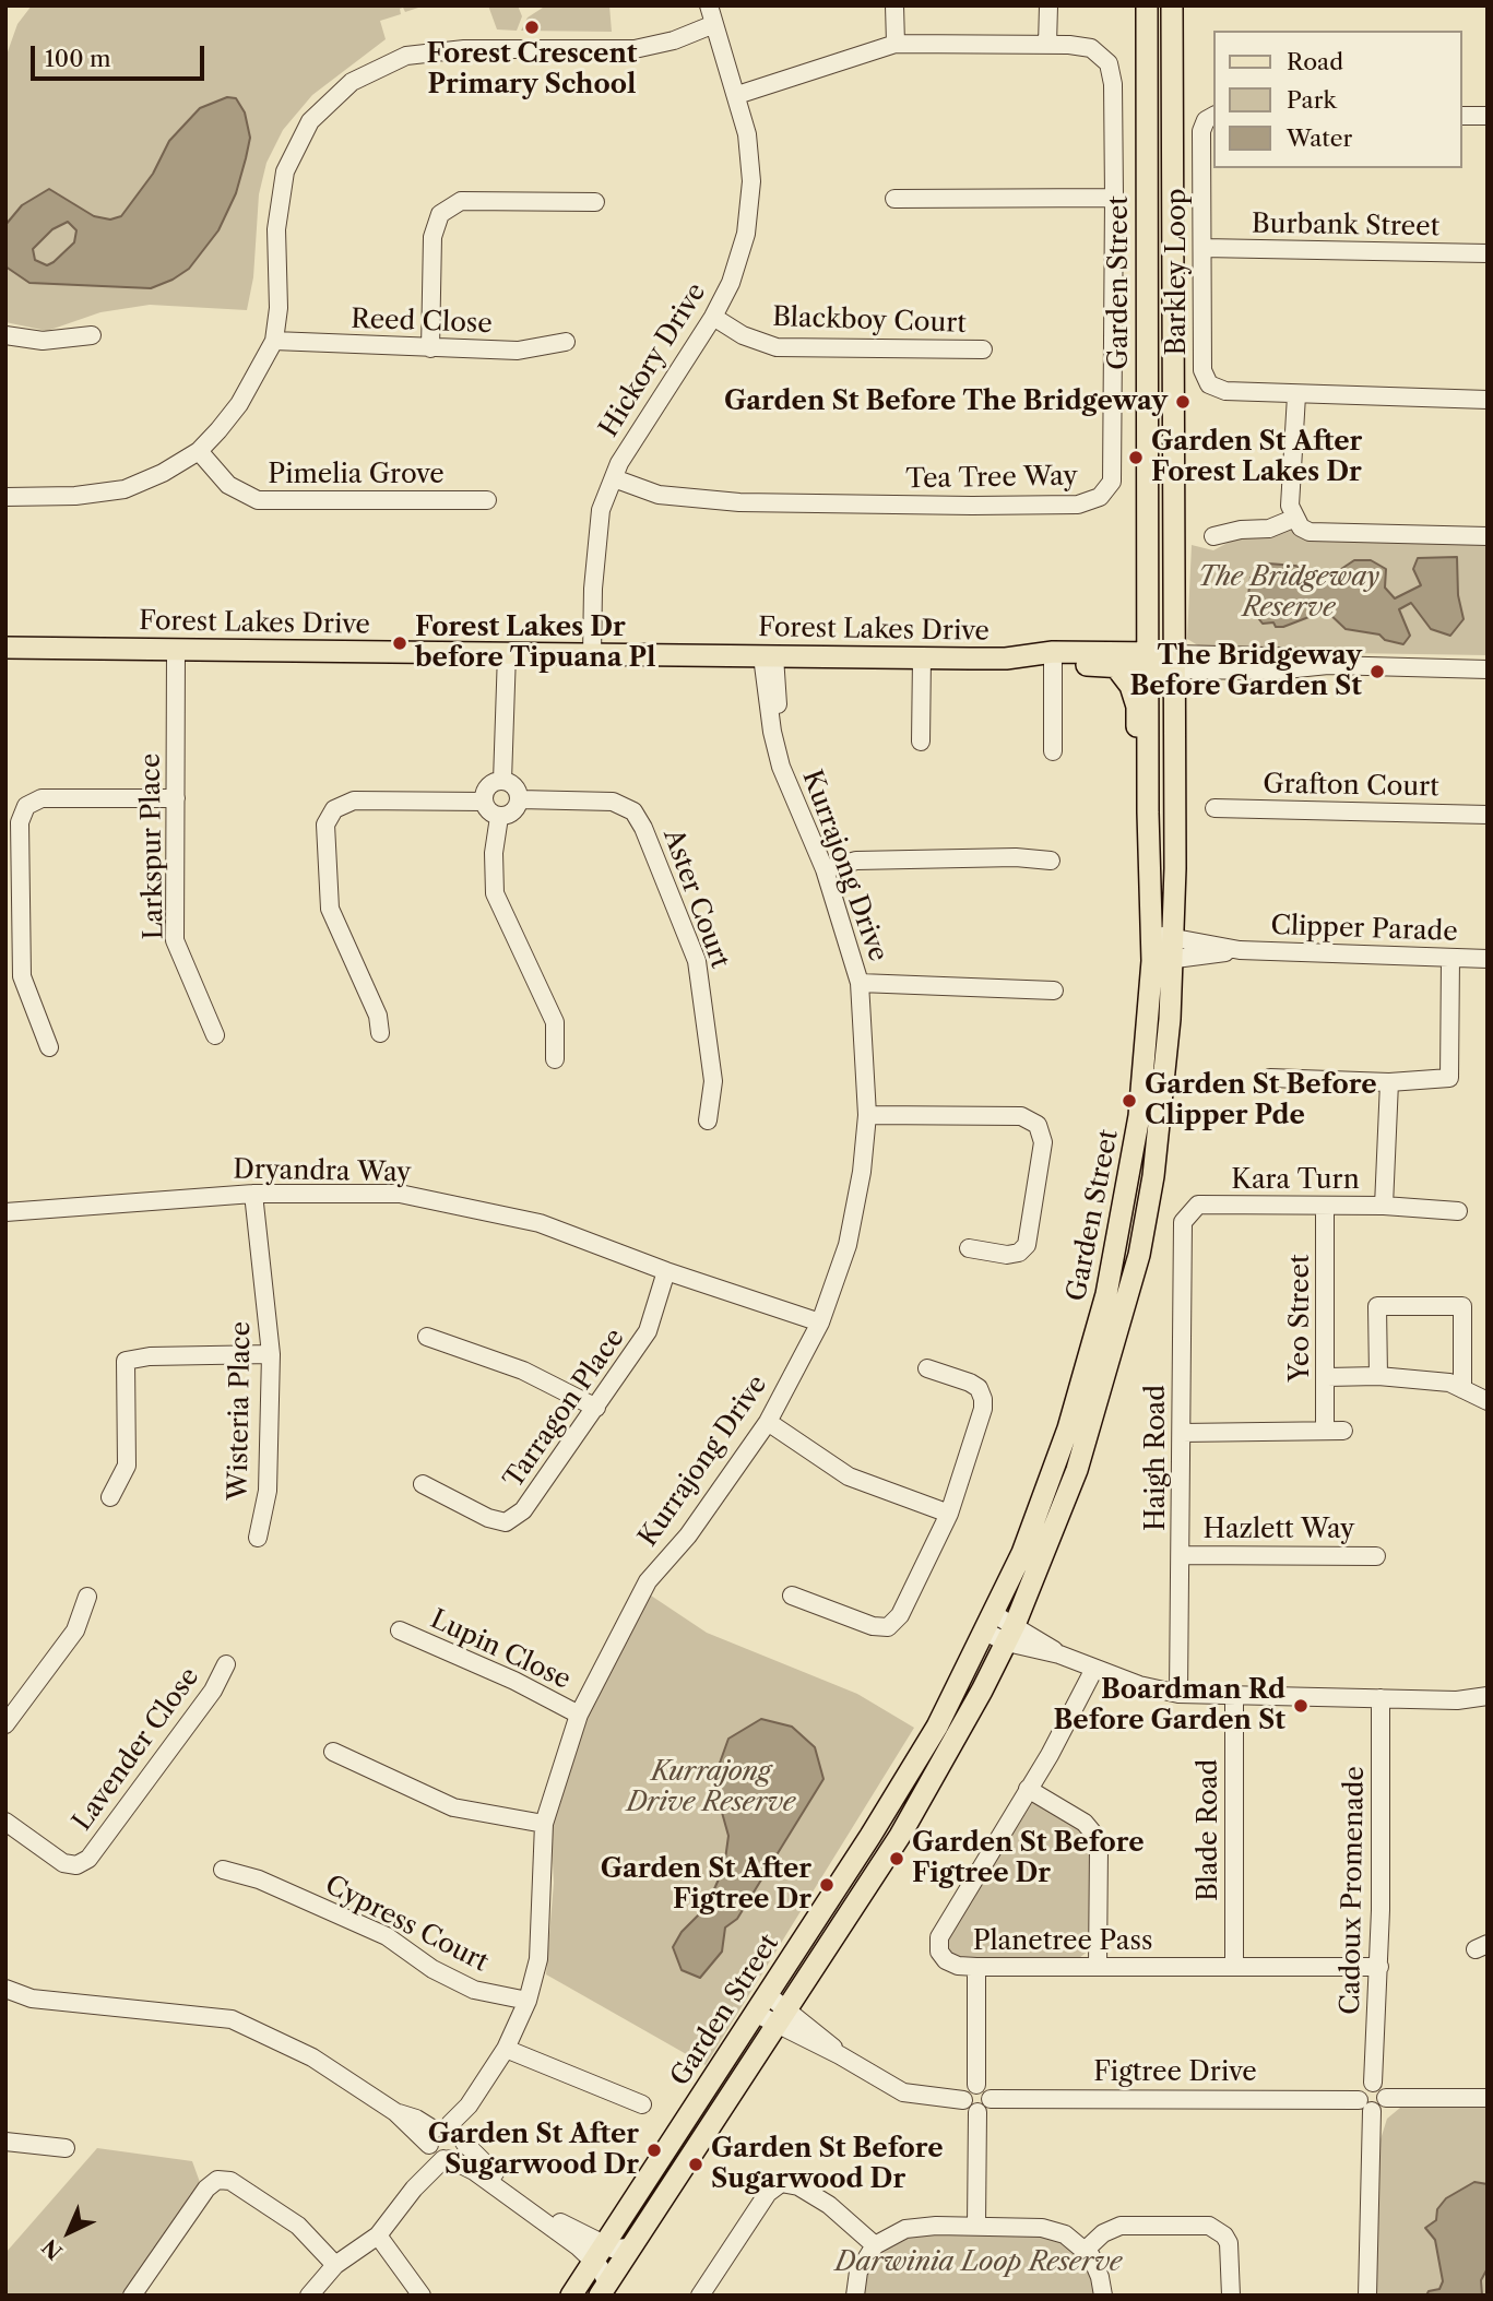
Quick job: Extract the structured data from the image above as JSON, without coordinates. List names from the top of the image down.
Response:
{
  "streets": {
    "main road": ["Garden Street", "Forest Lakes Drive"],
    "street": [
      "Burbank Street",
      "Barkley Loop",
      "Blackboy Court",
      "Reed Close",
      "Hickory Drive",
      "Pimelia Grove",
      "Tea Tree Way",
      "Grafton Court",
      "Larkspur Place",
      "Kurrajong Drive",
      "Aster Court",
      "Clipper Parade",
      "Dryandra Way",
      "Kara Turn",
      "Yeo Street",
      "Tarragon Place",
      "Wisteria Place",
      "Haigh Road",
      "Hazlett Way",
      "Lupin Close",
      "Lavender Close",
      "Blade Road",
      "Cadoux Promenade",
      "Cypress Court",
      "Planetree Pass",
      "Figtree Drive"
    ]
  },
  "crossings": [
    ["Burbank Street", "Barkley Loop"],
    ["Garden Street", "Forest Lakes Drive"],
    ["Garden Street", "Clipper Parade"],
    ["Blackboy Court", "Hickory Drive"],
    ["Hickory Drive", "Tea Tree Way"],
    ["Hickory Drive", "Forest Lakes Drive"],
    ["Forest Lakes Drive", "Larkspur Place"],
    ["Forest Lakes Drive", "Kurrajong Drive"],
    ["Kurrajong Drive", "Dryandra Way"],
    ["Kurrajong Drive", "Lupin Close"],
    ["Kurrajong Drive", "Cypress Court"],
    ["Dryandra Way", "Tarragon Place"],
    ["Dryandra Way", "Wisteria Place"],
    ["Kara Turn", "Yeo Street"],
    ["Kara Turn", "Haigh Road"],
    ["Haigh Road", "Hazlett Way"],
    ["Blade Road", "Planetree Pass"],
    ["Cadoux Promenade", "Planetree Pass"],
    ["Cadoux Promenade", "Figtree Drive"]
  ],
  "parks": ["The Bridgeway Reserve", "Kurrajong Drive Reserve", "Darwinia Loop Reserve"],
  "places": [
    "Forest Crescent Primary School",
    "Garden St Before The Bridgeway",
    "Garden St After Forest Lakes Dr",
    "Forest Lakes Dr before Tipuana Pl",
    "The Bridgeway Before Garden St",
    "Garden St Before Clipper Pde",
    "Boardman Rd Before Garden St",
    "Garden St Before Figtree Dr",
    "Garden St After Figtree Dr",
    "Garden St After Sugarwood Dr",
    "Garden St Before Sugarwood Dr"
  ],
  "legend": ["Road", "Park", "Water"],
  "scale_bar": "100 m",
  "north": "bottom left"
}
